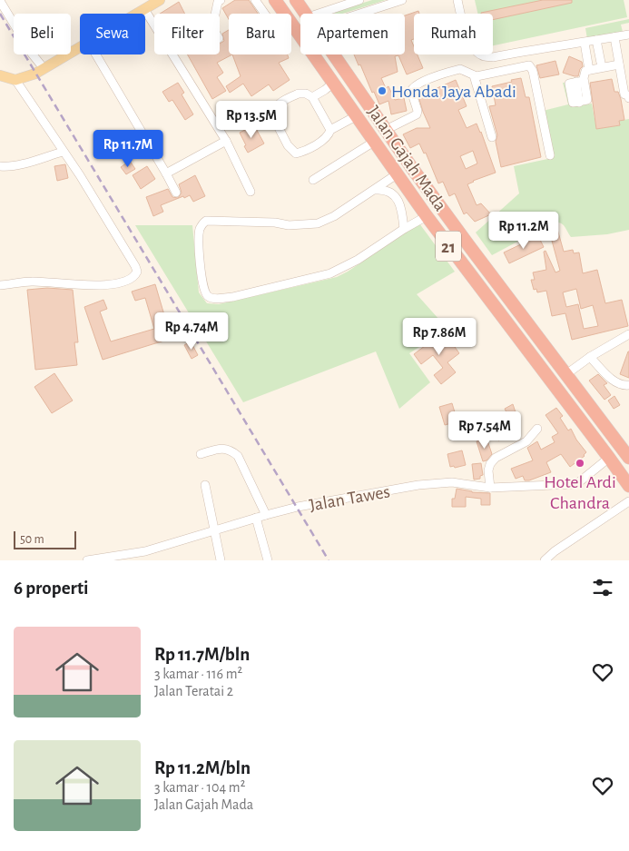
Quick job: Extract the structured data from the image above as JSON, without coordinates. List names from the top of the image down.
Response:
{
  "streets": {
    "highway": ["Jalan Gajah Mada", "21"],
    "street": ["Jalan Tawes"]
  },
  "crossings": [
    ["Jalan Gajah Mada", "Jalan Tawes"]
  ],
  "places": ["Honda Jaya Abadi", "Hotel Ardi Chandra"],
  "scale_bar": "50 m",
  "page": {
    "chip": [
      "Beli",
      "Sewa",
      "Filter",
      "Baru",
      "Apartemen",
      "Rumah"
    ],
    "price": [
      "Rp 13.5M",
      "Rp 11.7M",
      "Rp 11.2M",
      "Rp 4.74M",
      "Rp 7.86M",
      "Rp 7.54M"
    ],
    "scale": "50 m",
    "heading": "6 properti",
    "list": [
      {
        "name": "Rp 11.7M/bln",
        "note": "3 kamar · 116 m² · Jalan Teratai 2"
      },
      {
        "name": "Rp 11.2M/bln",
        "note": "3 kamar · 104 m² · Jalan Gajah Mada"
      }
    ]
  }
}
